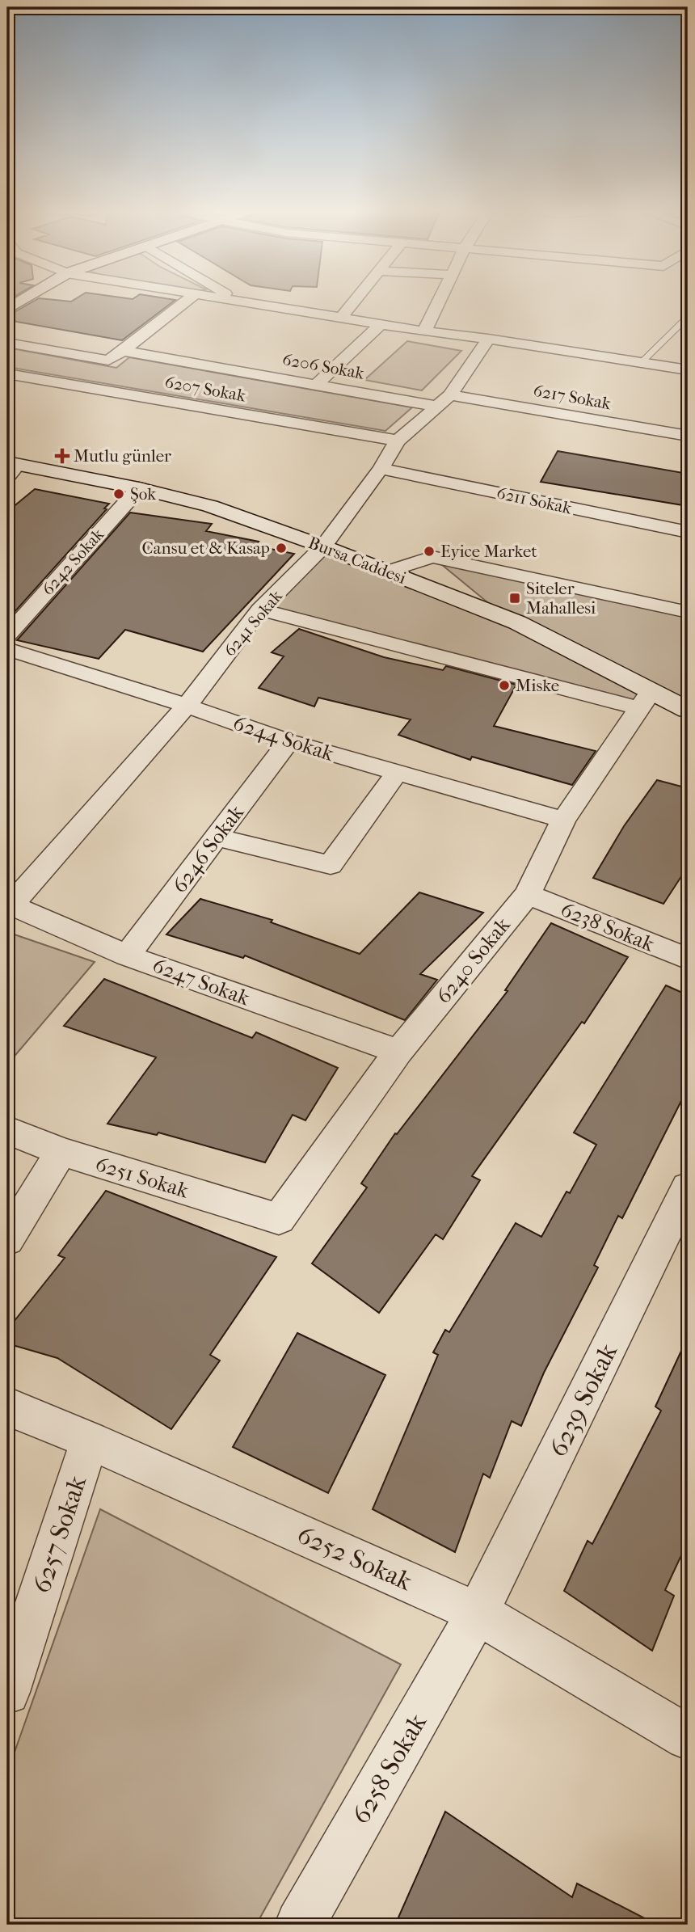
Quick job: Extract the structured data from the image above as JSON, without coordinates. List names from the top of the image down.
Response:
{
  "streets": {
    "main road": ["Bursa Caddesi"],
    "street": [
      "6206 Sokak",
      "6207 Sokak",
      "6217 Sokak",
      "6211 Sokak",
      "6242 Sokak",
      "6241 Sokak",
      "6244 Sokak",
      "6246 Sokak",
      "6238 Sokak",
      "6240 Sokak",
      "6247 Sokak",
      "6251 Sokak",
      "6239 Sokak",
      "6257 Sokak",
      "6252 Sokak",
      "6258 Sokak"
    ]
  },
  "crossings": [
    ["6206 Sokak", "6217 Sokak"],
    ["6206 Sokak", "6241 Sokak"],
    ["6207 Sokak", "6241 Sokak"],
    ["6217 Sokak", "6241 Sokak"],
    ["6211 Sokak", "6241 Sokak"],
    ["Bursa Caddesi", "6242 Sokak"],
    ["Bursa Caddesi", "6241 Sokak"],
    ["Bursa Caddesi", "6240 Sokak"],
    ["6241 Sokak", "6244 Sokak"],
    ["6241 Sokak", "6247 Sokak"],
    ["6244 Sokak", "6246 Sokak"],
    ["6244 Sokak", "6240 Sokak"],
    ["6246 Sokak", "6247 Sokak"],
    ["6238 Sokak", "6240 Sokak"],
    ["6240 Sokak", "6247 Sokak"],
    ["6240 Sokak", "6251 Sokak"],
    ["6239 Sokak", "6252 Sokak"],
    ["6239 Sokak", "6258 Sokak"],
    ["6257 Sokak", "6252 Sokak"],
    ["6252 Sokak", "6258 Sokak"]
  ],
  "places": {
    "health": ["Mutlu günler"],
    "other": [
      "Şok",
      "Cansu et & Kasap",
      "Eyice Market",
      "Miske"
    ],
    "transit": ["Siteler Mahallesi"]
  }
}
